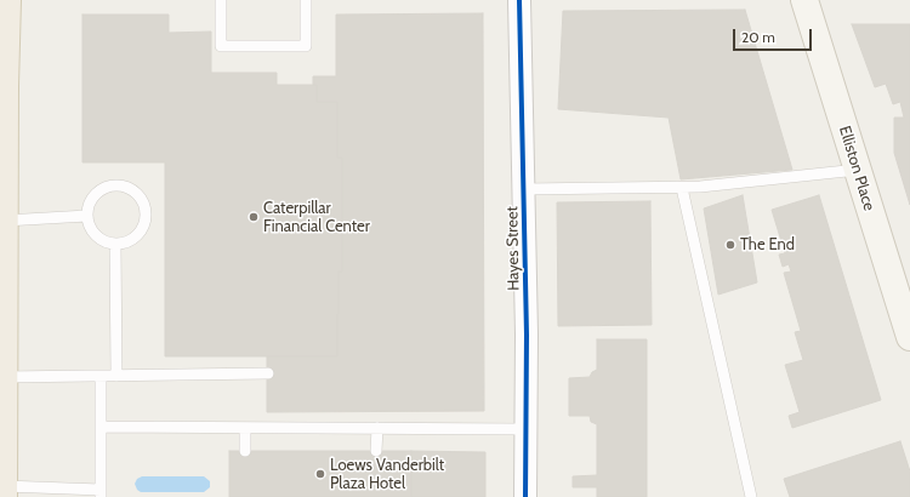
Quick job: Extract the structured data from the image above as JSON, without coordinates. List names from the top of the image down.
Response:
{
  "streets": {
    "main road": ["Elliston Place"],
    "street": ["Hayes Street"]
  },
  "places": ["Caterpillar Financial Center", "The End", "Loews Vanderbilt Plaza Hotel"],
  "scale_bar": "20 m"
}
